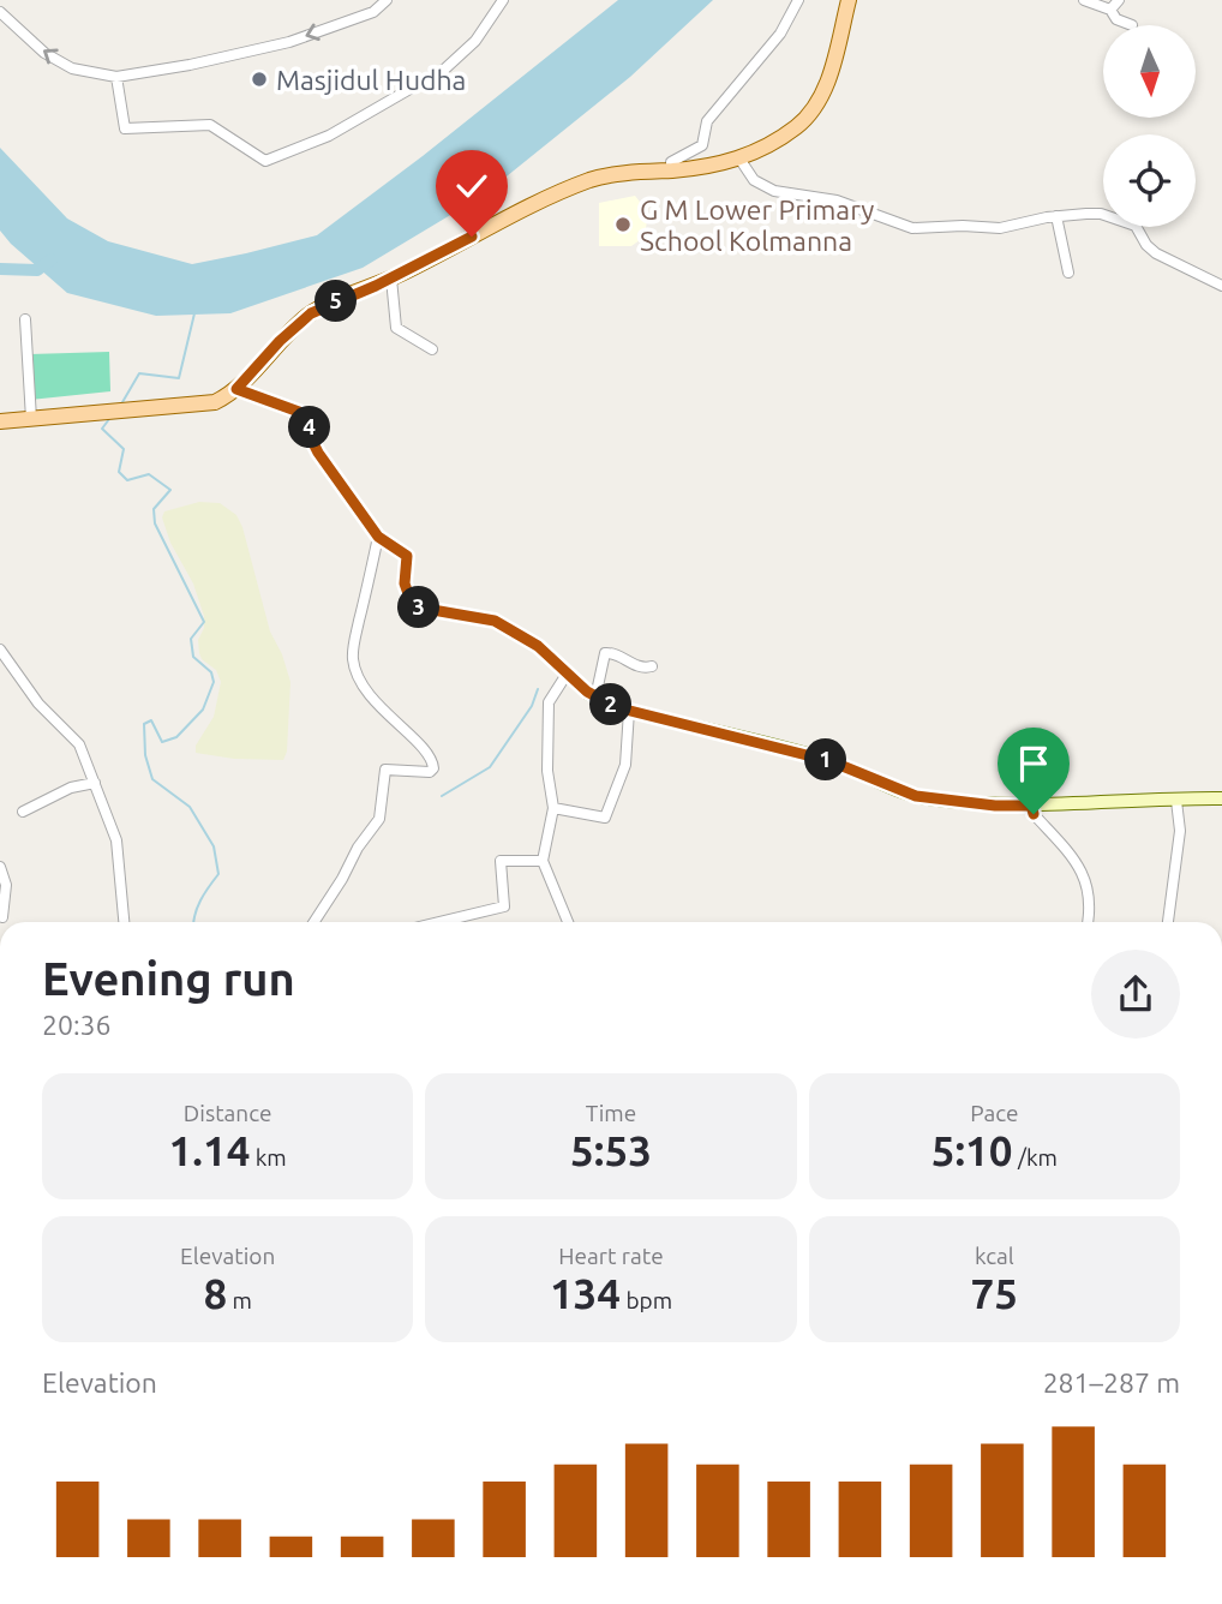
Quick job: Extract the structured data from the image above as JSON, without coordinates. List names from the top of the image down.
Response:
{
  "places": ["Masjidul Hudha", "G M Lower Primary School Kolmanna"],
  "north": "bottom",
  "page": {
    "pins": [
      "5",
      "4",
      "3",
      "2",
      "1"
    ],
    "heading": ["Evening run", "20:36"],
    "stats": [
      ["Distance", "1.14 km"],
      ["Time", "5:53"],
      ["Pace", "5:10 /km"],
      ["Elevation", "8 m"],
      ["Heart rate", "134 bpm"],
      ["kcal", "75"]
    ],
    "chart": ["Elevation", "281–287 m"]
  }
}
